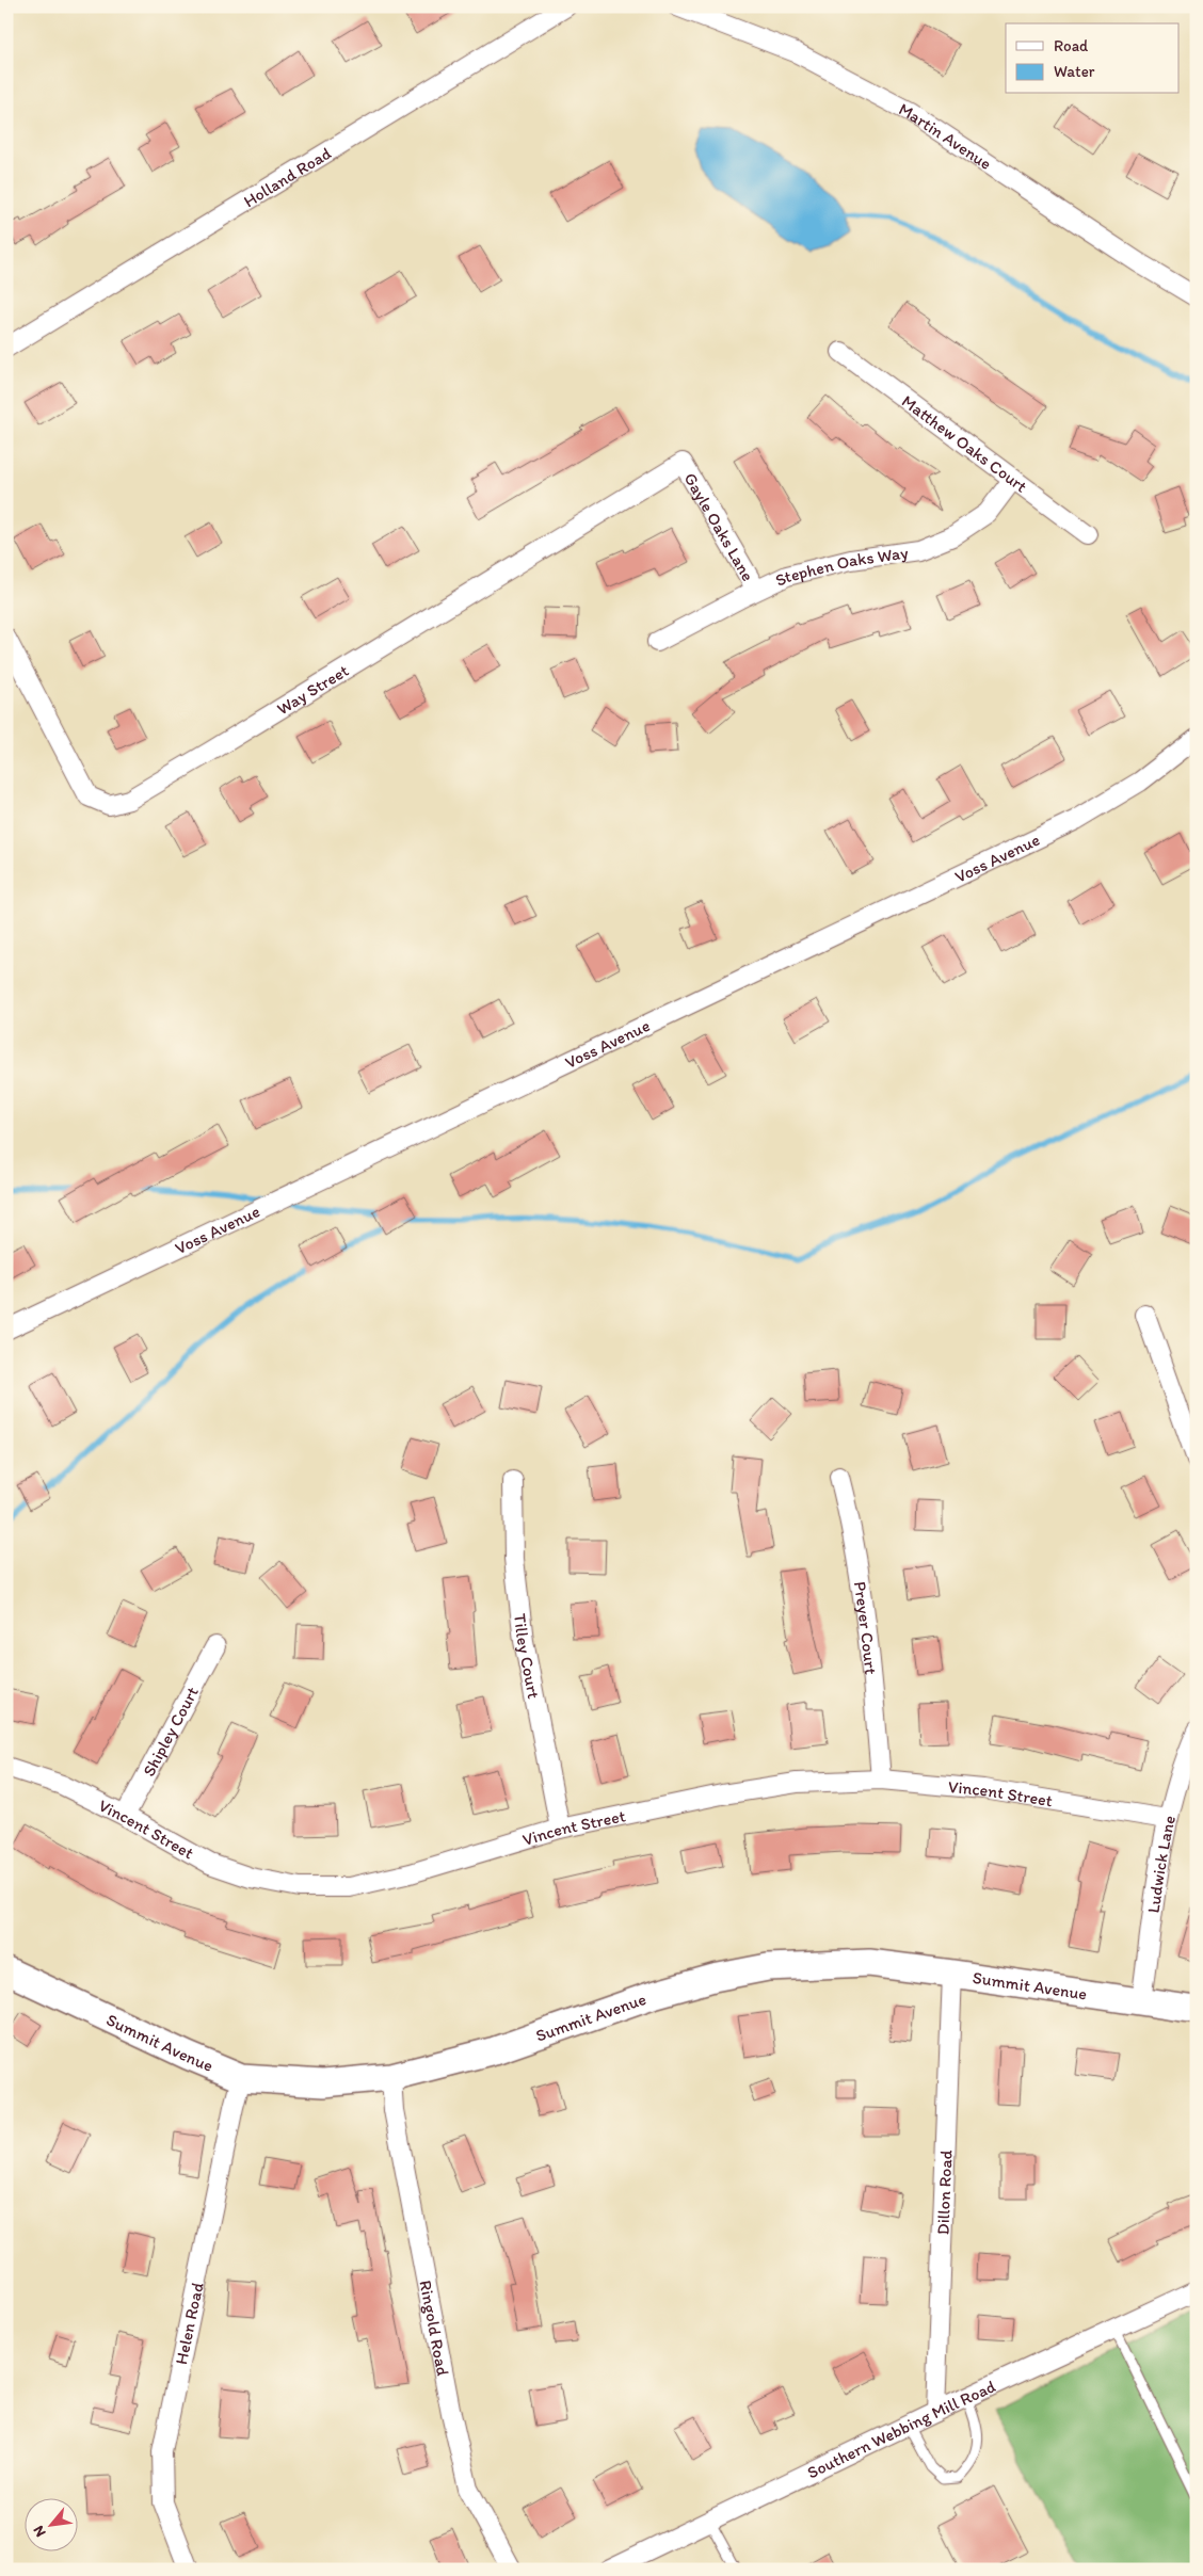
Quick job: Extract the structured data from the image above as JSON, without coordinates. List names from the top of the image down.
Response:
{
  "streets": {
    "main road": ["Summit Avenue"],
    "street": [
      "Martin Avenue",
      "Holland Road",
      "Matthew Oaks Court",
      "Gayle Oaks Lane",
      "Stephen Oaks Way",
      "Way Street",
      "Voss Avenue",
      "Preyer Court",
      "Tilley Court",
      "Shipley Court",
      "Vincent Street",
      "Ludwick Lane",
      "Dillon Road",
      "Helen Road",
      "Ringold Road",
      "Southern Webbing Mill Road"
    ]
  },
  "crossings": [
    ["Matthew Oaks Court", "Stephen Oaks Way"],
    ["Gayle Oaks Lane", "Stephen Oaks Way"],
    ["Gayle Oaks Lane", "Way Street"],
    ["Preyer Court", "Vincent Street"],
    ["Tilley Court", "Vincent Street"],
    ["Shipley Court", "Vincent Street"],
    ["Vincent Street", "Ludwick Lane"],
    ["Ludwick Lane", "Summit Avenue"],
    ["Summit Avenue", "Dillon Road"],
    ["Summit Avenue", "Helen Road"],
    ["Summit Avenue", "Ringold Road"],
    ["Dillon Road", "Southern Webbing Mill Road"]
  ],
  "legend": ["Road", "Water"],
  "north": "bottom left"
}
